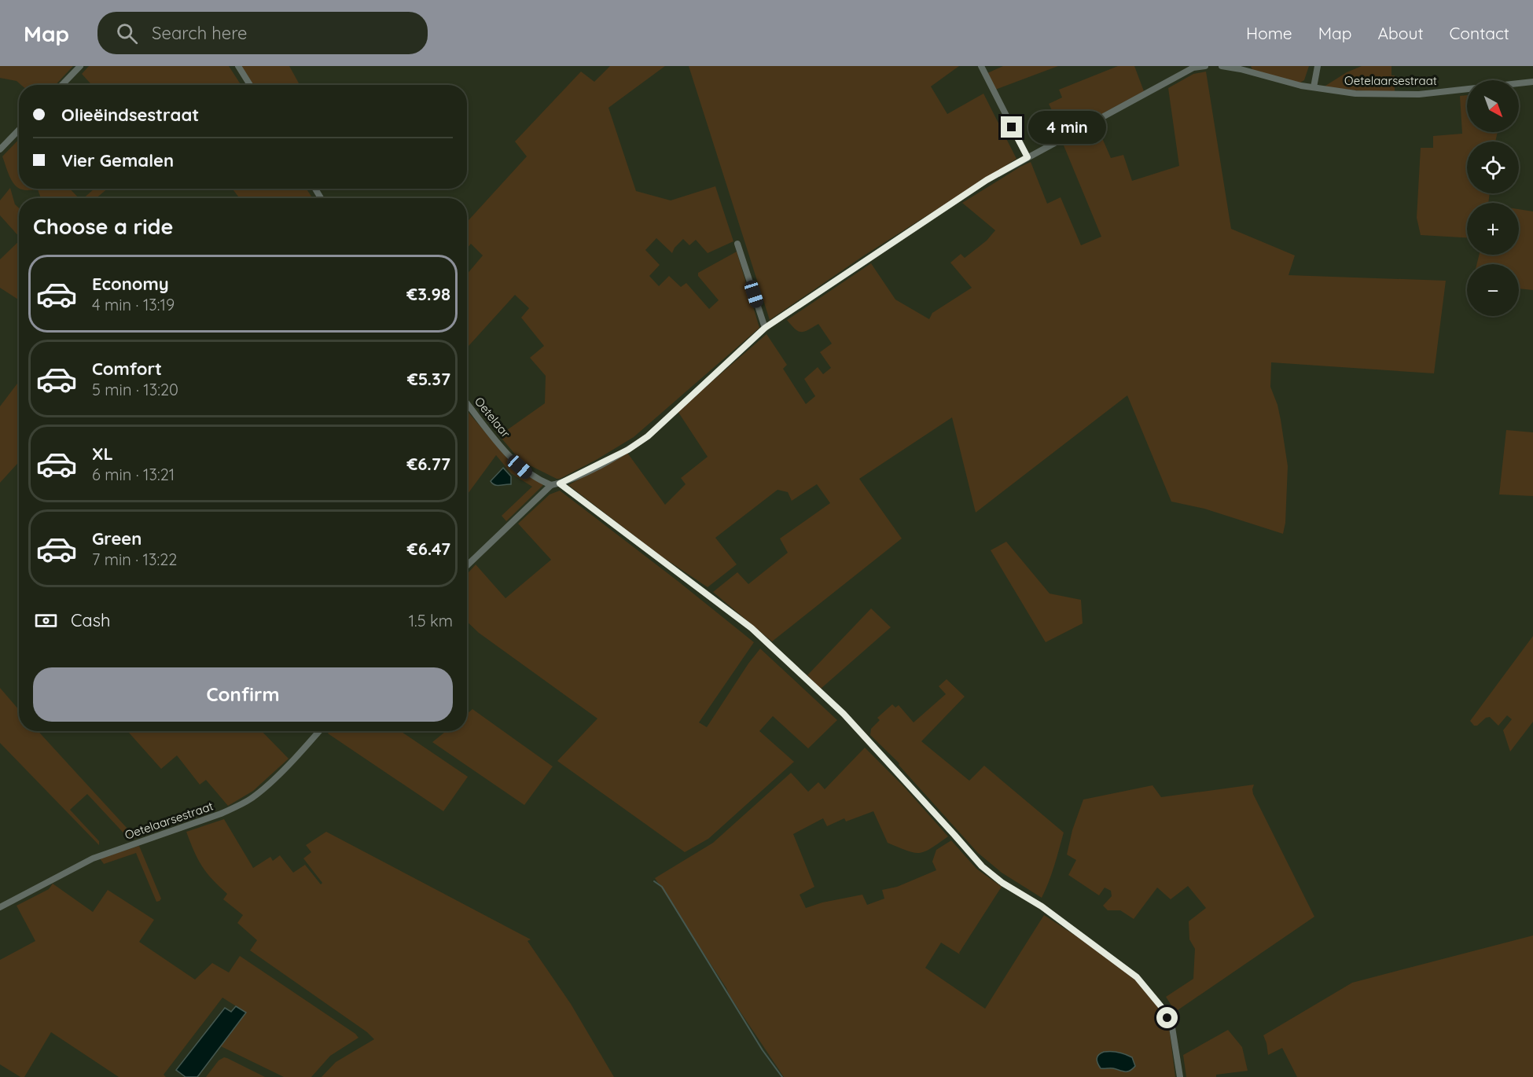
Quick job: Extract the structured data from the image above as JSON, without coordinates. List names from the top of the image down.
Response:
{
  "streets": {
    "street": ["Oetelaarsestraat", "Oetelaar"]
  },
  "north": "bottom right",
  "page": {
    "header": "Map",
    "search": "Search here",
    "nav": [
      "Home",
      "Map",
      "About",
      "Contact"
    ],
    "map_buttons": ["+", "−"],
    "banner": ["Olieëindsestraat", "Vier Gemalen"],
    "bubble": "4 min",
    "heading": "Choose a ride",
    "list": [
      {
        "name": "Economy",
        "note": "4 min · 13:19",
        "value": "€3.98"
      },
      {
        "name": "Comfort",
        "note": "5 min · 13:20",
        "value": "€5.37"
      },
      {
        "name": "XL",
        "note": "6 min · 13:21",
        "value": "€6.77"
      },
      {
        "name": "Green",
        "note": "7 min · 13:22",
        "value": "€6.47"
      }
    ],
    "pay": ["Cash", "1.5 km"],
    "buttons": "Confirm"
  }
}
